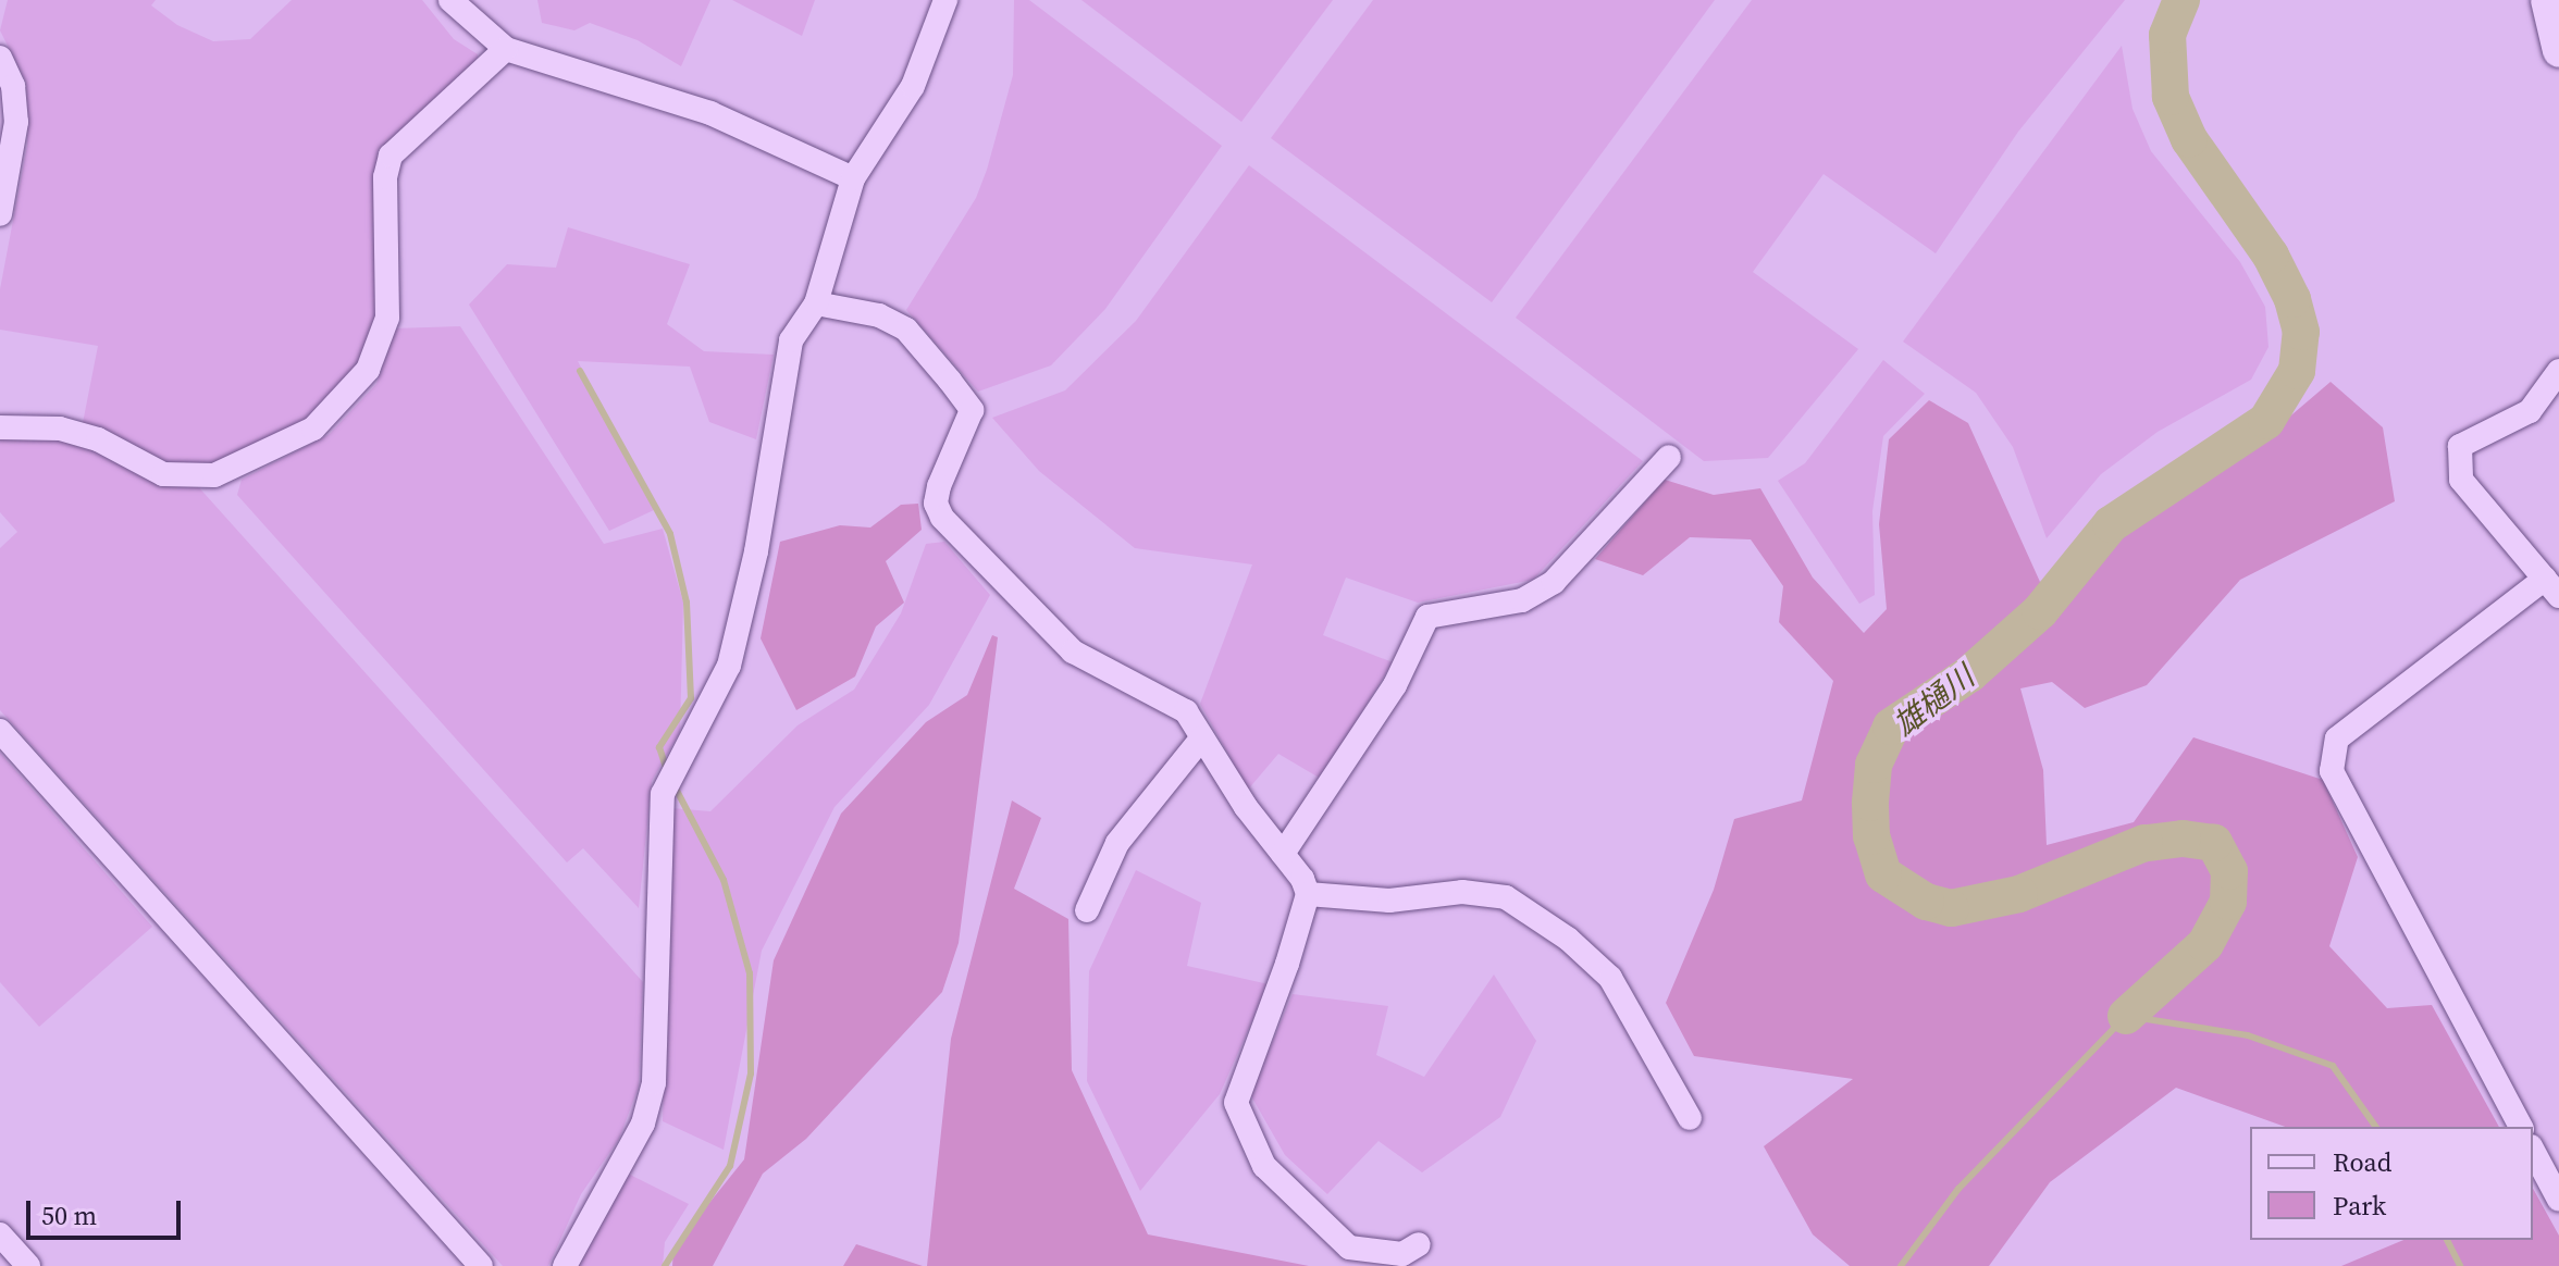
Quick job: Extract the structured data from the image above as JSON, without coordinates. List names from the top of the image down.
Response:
{
  "water": ["雄樋川"],
  "legend": ["Road", "Park"],
  "scale_bar": "50 m"
}
